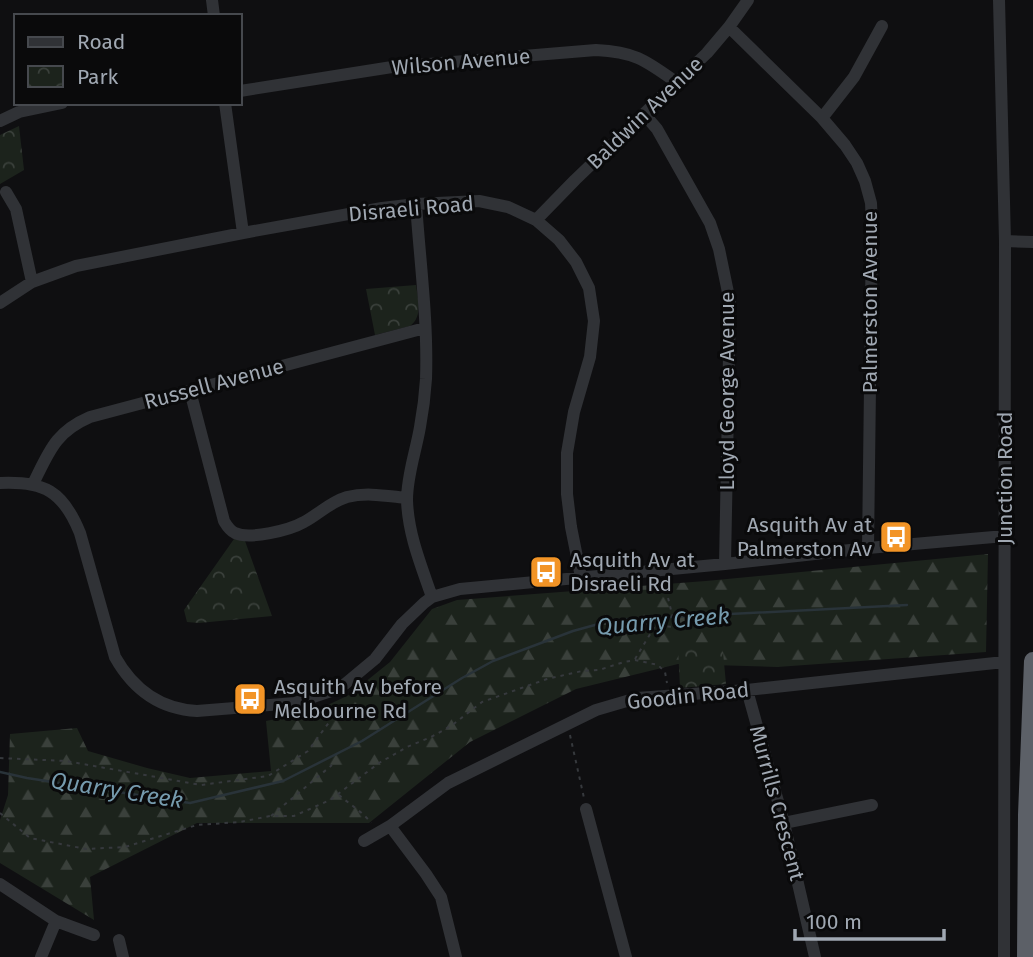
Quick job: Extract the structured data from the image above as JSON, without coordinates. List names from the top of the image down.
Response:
{
  "streets": {
    "street": [
      "Wilson Avenue",
      "Baldwin Avenue",
      "Disraeli Road",
      "Palmerston Avenue",
      "Russell Avenue",
      "Lloyd George Avenue",
      "Junction Road",
      "Goodin Road",
      "Murrills Crescent"
    ]
  },
  "crossings": [
    ["Wilson Avenue", "Baldwin Avenue"],
    ["Baldwin Avenue", "Disraeli Road"],
    ["Baldwin Avenue", "Palmerston Avenue"],
    ["Baldwin Avenue", "Lloyd George Avenue"],
    ["Junction Road", "Goodin Road"],
    ["Goodin Road", "Murrills Crescent"]
  ],
  "water": ["Quarry Creek"],
  "places": {
    "bus stop": ["Asquith Av at Palmerston Av", "Asquith Av at Disraeli Rd", "Asquith Av before Melbourne Rd"]
  },
  "legend": ["Road", "Park"],
  "scale_bar": "100 m"
}
